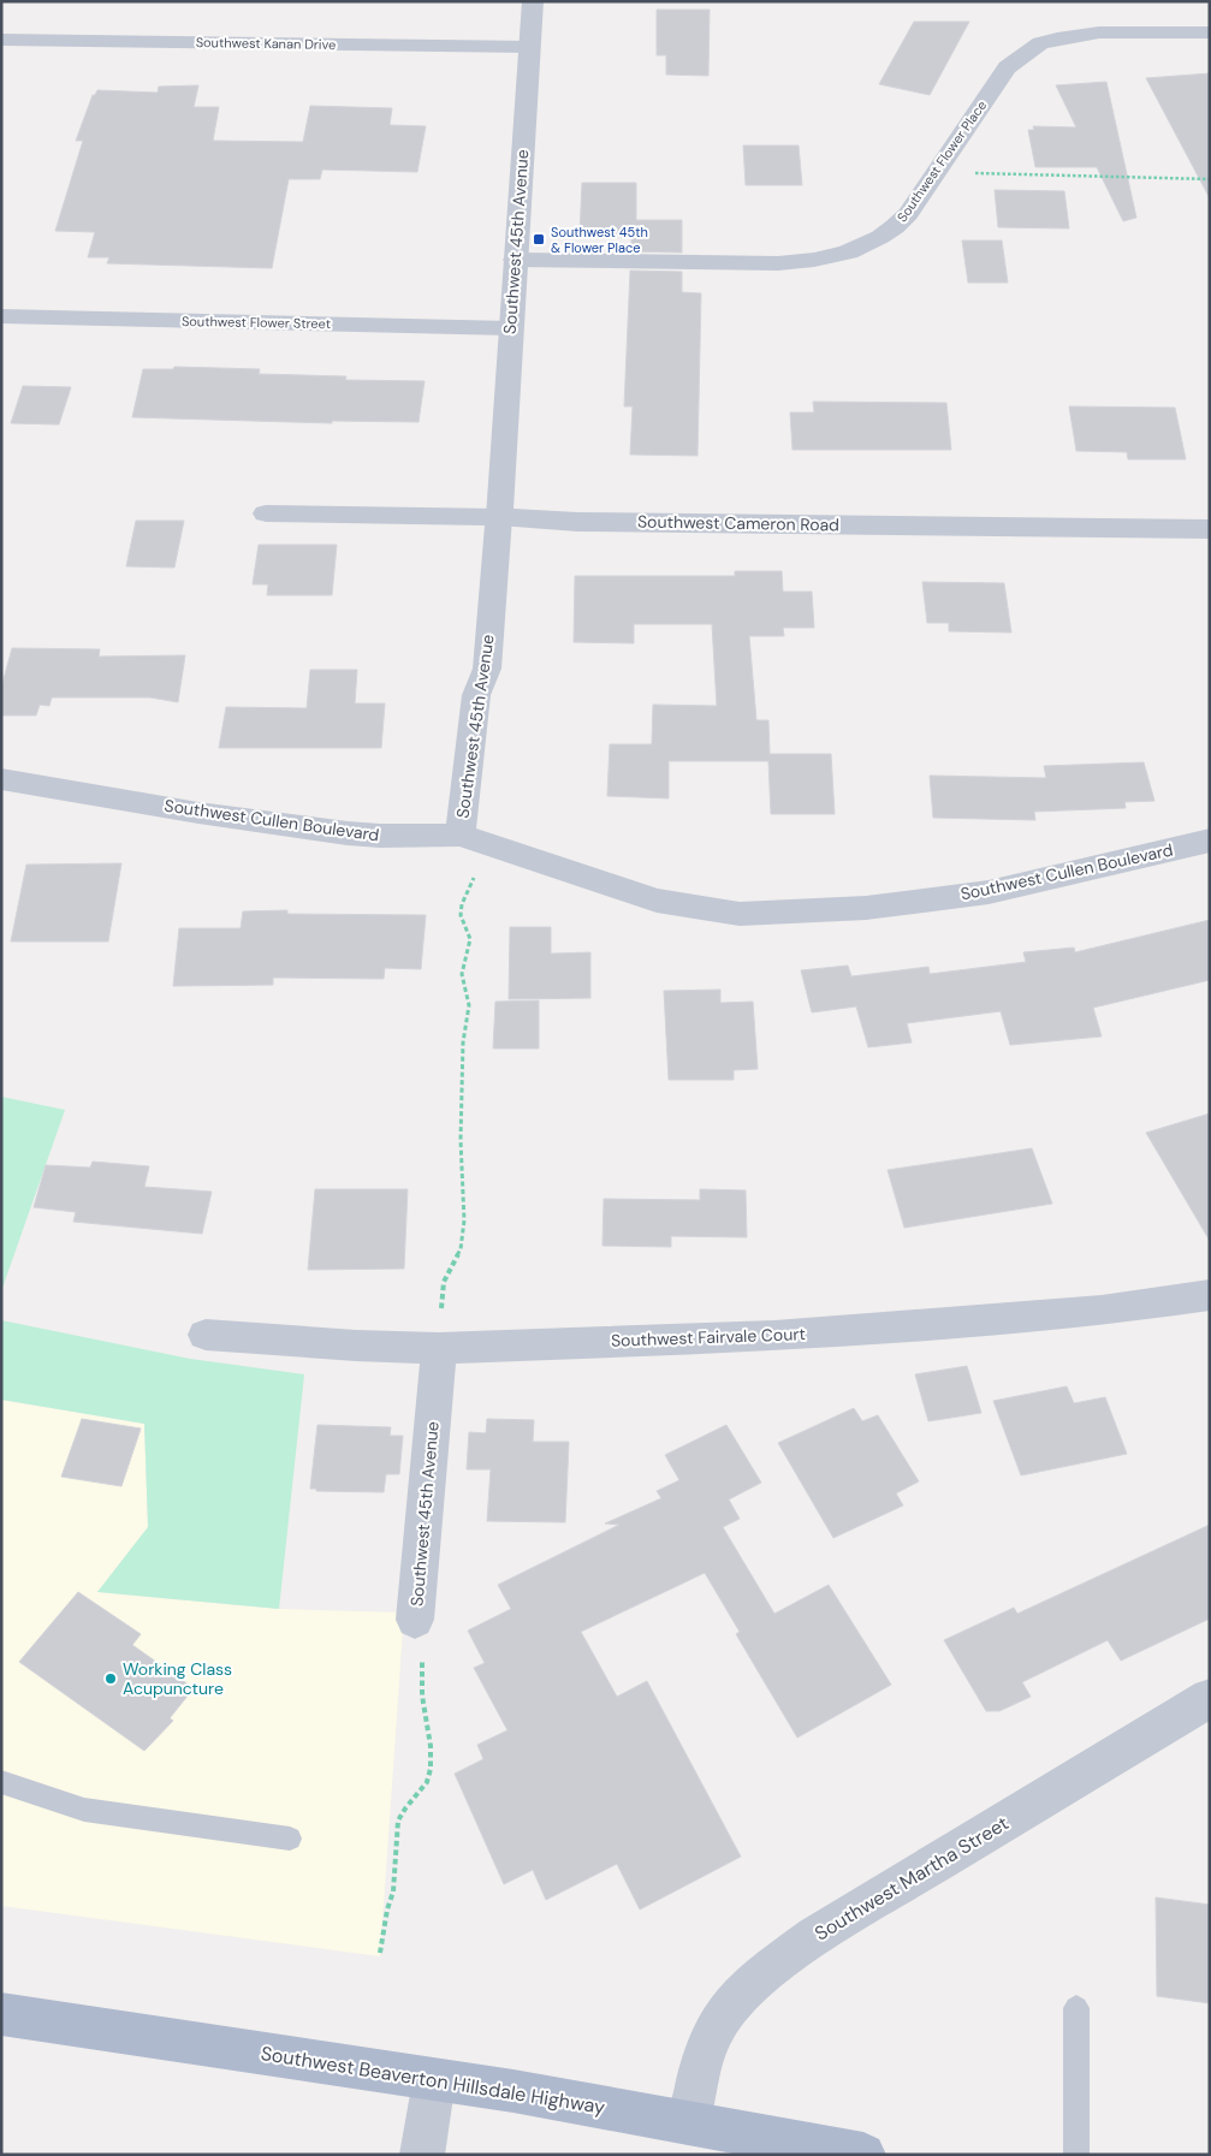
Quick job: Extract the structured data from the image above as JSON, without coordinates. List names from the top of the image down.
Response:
{
  "streets": {
    "main road": ["Southwest Beaverton Hillsdale Highway"],
    "street": [
      "Southwest Kanan Drive",
      "Southwest Flower Place",
      "Southwest 45th Avenue",
      "Southwest Flower Street",
      "Southwest Cameron Road",
      "Southwest Cullen Boulevard",
      "Southwest Fairvale Court",
      "Southwest Martha Street"
    ]
  },
  "crossings": [
    ["Southwest Kanan Drive", "Southwest 45th Avenue"],
    ["Southwest Flower Place", "Southwest 45th Avenue"],
    ["Southwest 45th Avenue", "Southwest Flower Street"],
    ["Southwest 45th Avenue", "Southwest Cameron Road"],
    ["Southwest 45th Avenue", "Southwest Cullen Boulevard"],
    ["Southwest 45th Avenue", "Southwest Fairvale Court"],
    ["Southwest Martha Street", "Southwest Beaverton Hillsdale Highway"]
  ],
  "places": {
    "transit": ["Southwest 45th & Flower Place"],
    "other": ["Working Class Acupuncture"]
  }
}
